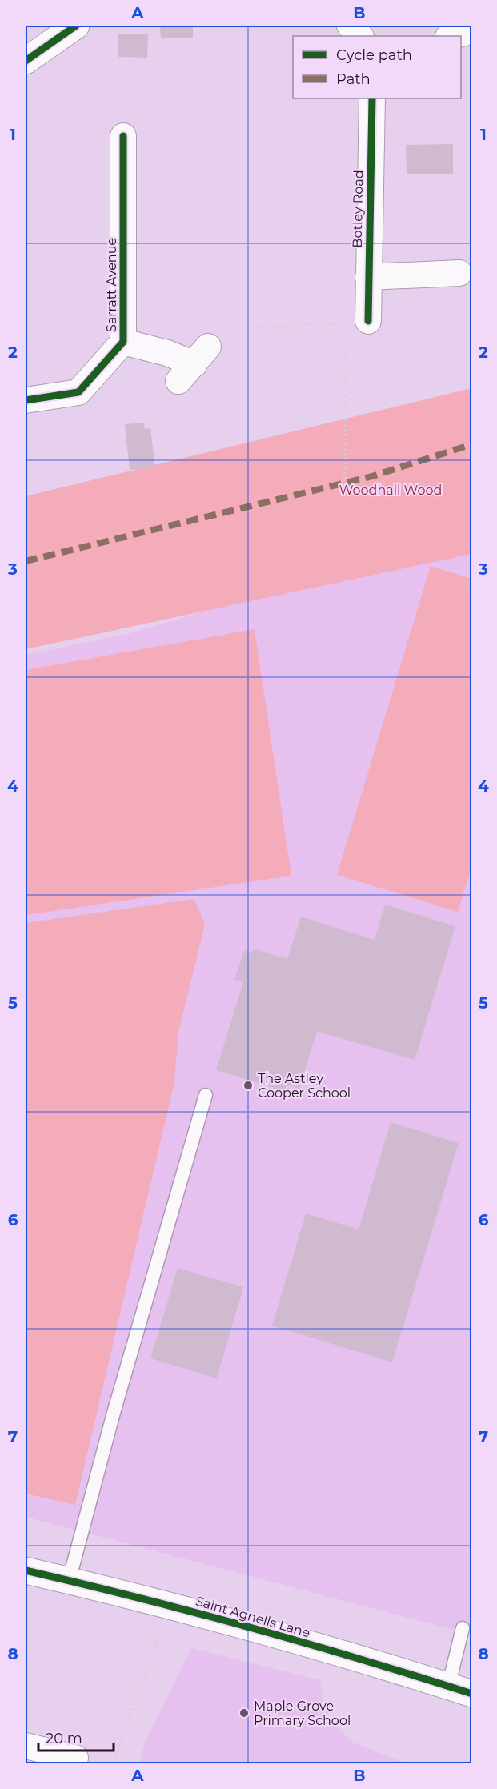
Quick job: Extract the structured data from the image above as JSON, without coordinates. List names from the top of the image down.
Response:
{
  "streets": {
    "street": ["Botley Road", "Sarratt Avenue", "Saint Agnells Lane"]
  },
  "parks": ["Woodhall Wood"],
  "places": ["The Astley Cooper School", "Maple Grove Primary School"],
  "legend": ["Cycle path", "Path"],
  "scale_bar": "20 m",
  "grid": {
    "columns": ["A", "B"],
    "rows": [
      "1",
      "2",
      "3",
      "4",
      "5",
      "6",
      "7",
      "8"
    ]
  }
}
